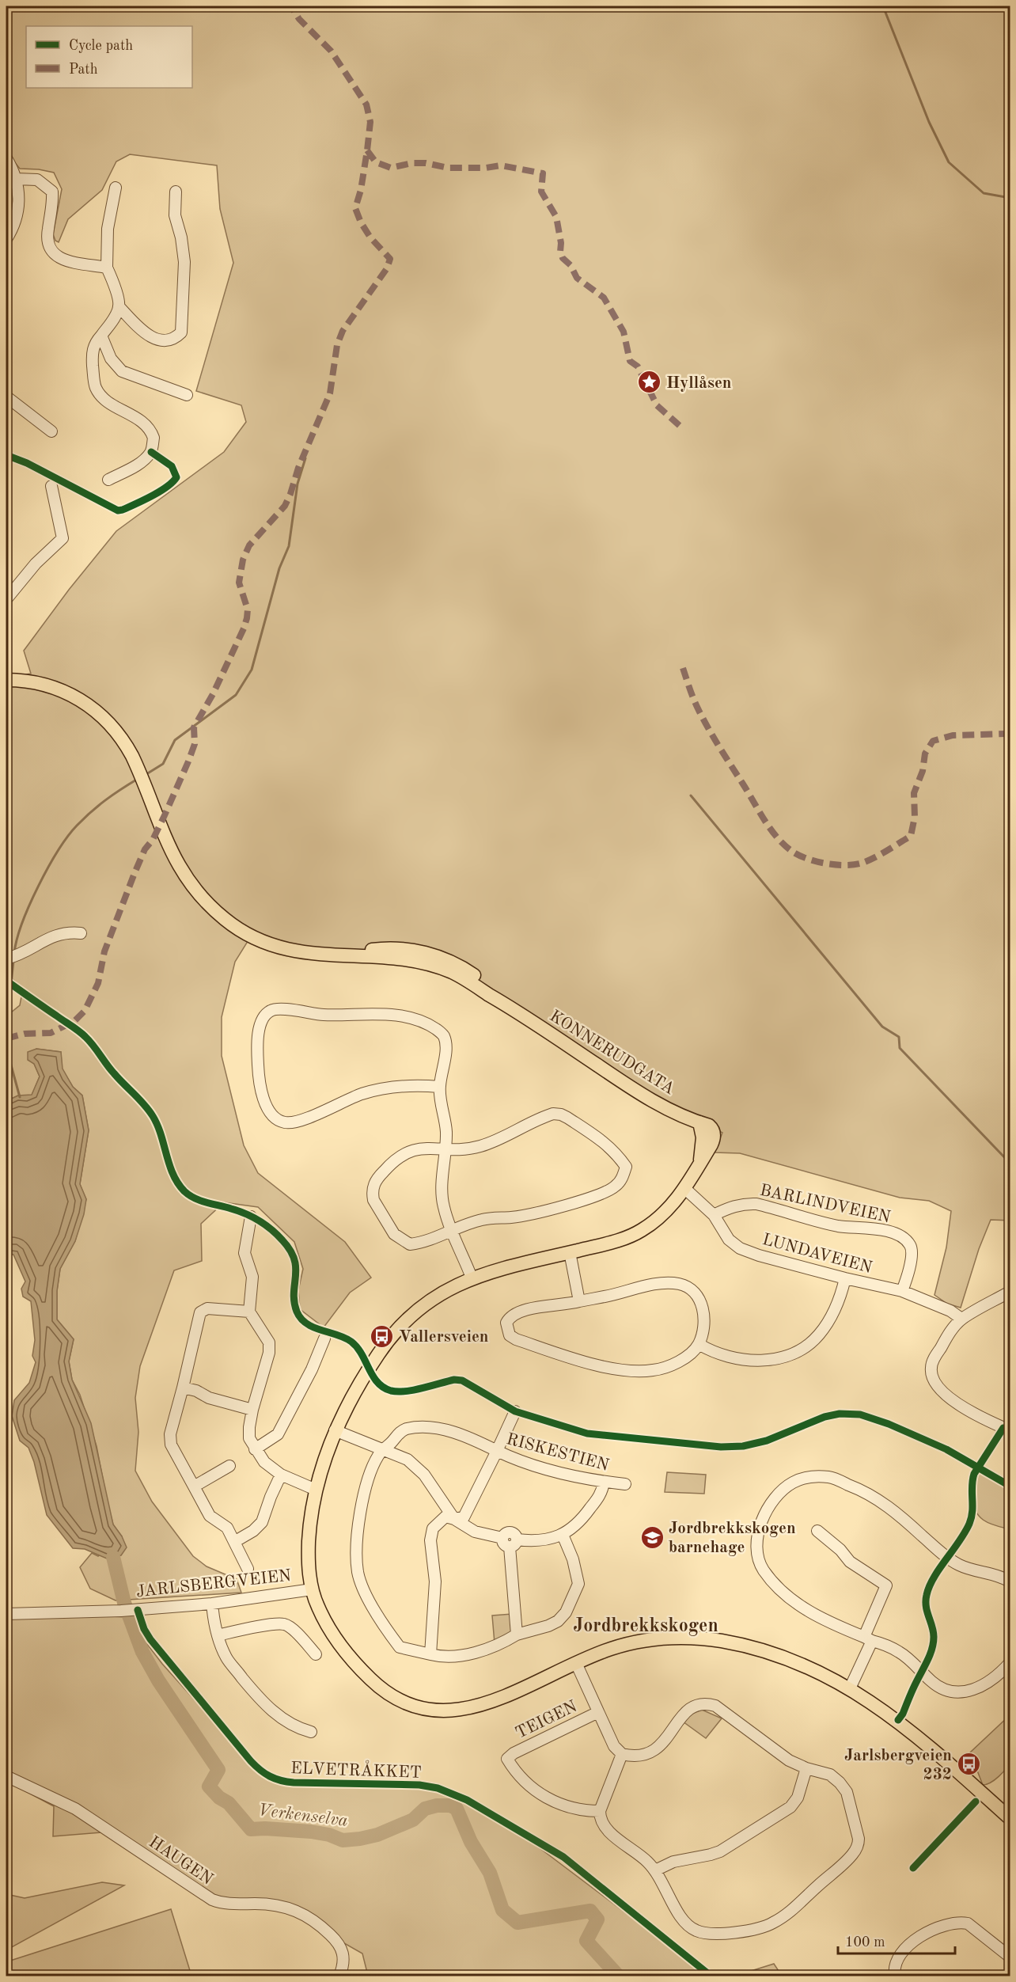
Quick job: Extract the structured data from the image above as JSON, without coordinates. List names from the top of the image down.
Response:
{
  "streets": {
    "main road": ["KONNERUDGATA", "JARLSBERGVEIEN"],
    "street": [
      "BARLINDVEIEN",
      "LUNDAVEIEN",
      "RISKESTIEN",
      "TEIGEN",
      "HAUGEN"
    ],
    "cycle path": ["ELVETRÅKKET"]
  },
  "crossings": [
    ["KONNERUDGATA", "LUNDAVEIEN"],
    ["BARLINDVEIEN", "LUNDAVEIEN"]
  ],
  "districts": ["Jordbrekkskogen"],
  "water": ["Verkenselva"],
  "places": {
    "place": ["Hyllåsen"],
    "bus stop": ["Vallersveien", "Jarlsbergveien 232"],
    "school or university": ["Jordbrekkskogen barnehage"]
  },
  "legend": ["Cycle path", "Path"],
  "scale_bar": "100 m"
}
